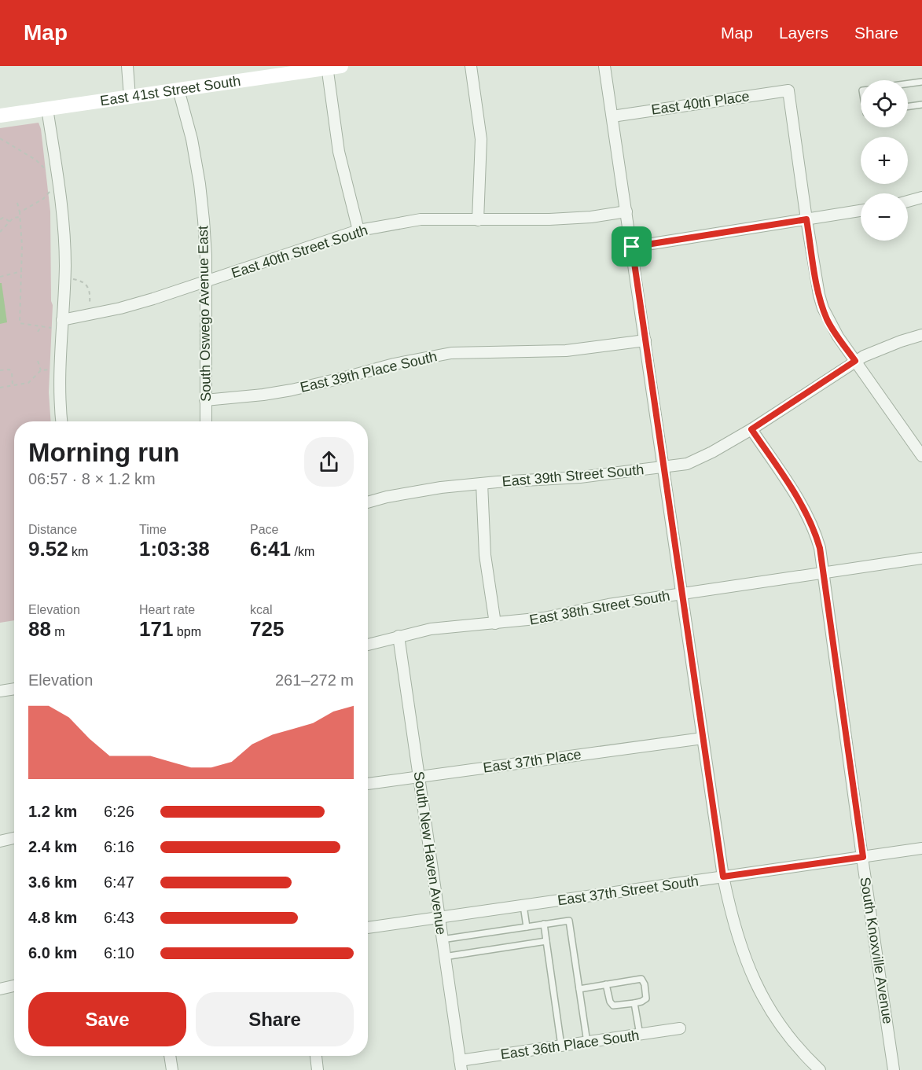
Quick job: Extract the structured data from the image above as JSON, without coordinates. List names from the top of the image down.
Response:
{
  "streets": {
    "main road": ["East 41st Street South"],
    "street": [
      "East 40th Place",
      "East 40th Street South",
      "South Oswego Avenue East",
      "East 39th Place South",
      "East 39th Street South",
      "East 38th Street South",
      "East 37th Place",
      "South New Haven Avenue",
      "East 37th Street South",
      "South Knoxville Avenue",
      "East 36th Place South"
    ]
  },
  "crossings": [
    ["East 41st Street South", "South Oswego Avenue East"],
    ["East 40th Street South", "South Oswego Avenue East"],
    ["South Oswego Avenue East", "East 39th Place South"],
    ["East 39th Street South", "South Knoxville Avenue"],
    ["East 38th Street South", "South New Haven Avenue"],
    ["East 38th Street South", "South Knoxville Avenue"],
    ["East 37th Place", "South New Haven Avenue"],
    ["South New Haven Avenue", "East 37th Street South"],
    ["South New Haven Avenue", "East 36th Place South"],
    ["East 37th Street South", "South Knoxville Avenue"]
  ],
  "page": {
    "header": "Map",
    "nav": ["Map", "Layers", "Share"],
    "map_buttons": ["+", "−"],
    "heading": ["Morning run", "06:57 · 8 × 1.2 km"],
    "stats": [
      ["Distance", "9.52 km"],
      ["Time", "1:03:38"],
      ["Pace", "6:41 /km"],
      ["Elevation", "88 m"],
      ["Heart rate", "171 bpm"],
      ["kcal", "725"]
    ],
    "chart": ["Elevation", "261–272 m"],
    "list": [
      {
        "name": "1.2 km",
        "note": "6:26"
      },
      {
        "name": "2.4 km",
        "note": "6:16"
      },
      {
        "name": "3.6 km",
        "note": "6:47"
      },
      {
        "name": "4.8 km",
        "note": "6:43"
      },
      {
        "name": "6.0 km",
        "note": "6:10"
      }
    ],
    "buttons": ["Save", "Share"]
  }
}
